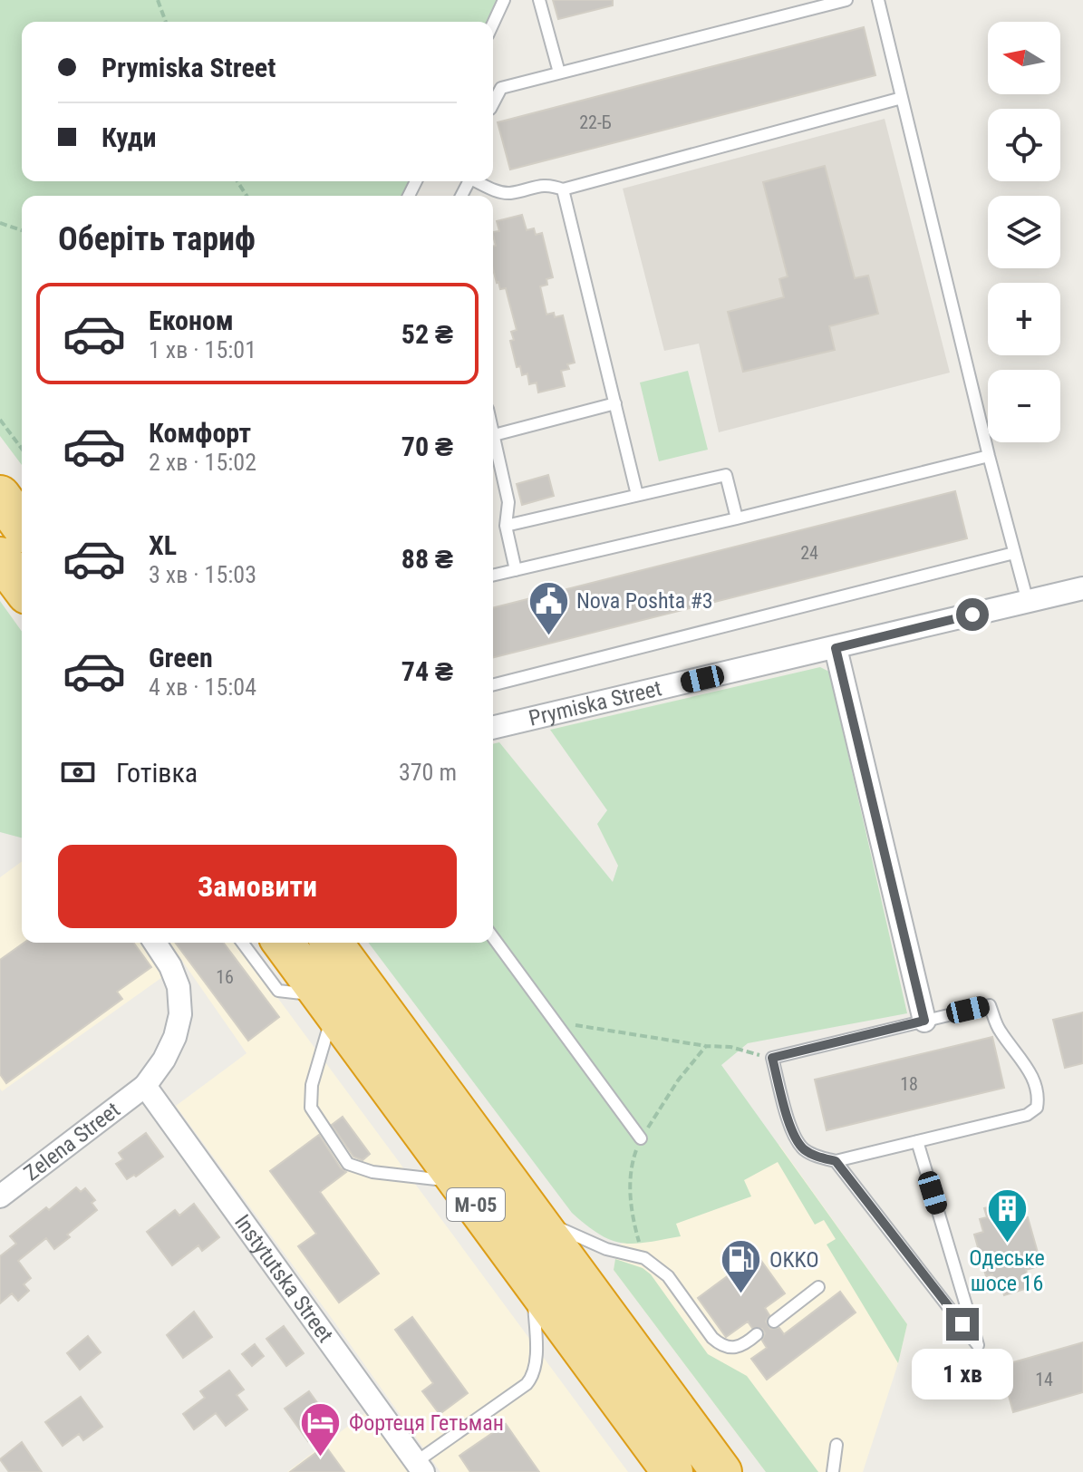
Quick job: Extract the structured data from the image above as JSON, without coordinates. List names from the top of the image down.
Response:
{
  "streets": {
    "highway": ["М-05"],
    "street": ["Prymiska Street", "Zelena Street", "Instytutska Street"]
  },
  "crossings": [
    ["Zelena Street", "Instytutska Street"]
  ],
  "places": {
    "public building": ["Nova Poshta #3"],
    "building": ["Одеське шосе 16"],
    "fuel station": ["OKKO"],
    "hotel": ["Фортеця Гетьман"]
  },
  "house_numbers": [
    "22-Б",
    "24",
    "16",
    "18",
    "14"
  ],
  "north": "left",
  "page": {
    "map_buttons": ["+", "−"],
    "banner": ["Prymiska Street", "Куди"],
    "heading": "Оберіть тариф",
    "list": [
      {
        "name": "Економ",
        "note": "1 хв · 15:01",
        "value": "52 ₴"
      },
      {
        "name": "Комфорт",
        "note": "2 хв · 15:02",
        "value": "70 ₴"
      },
      {
        "name": "XL",
        "note": "3 хв · 15:03",
        "value": "88 ₴"
      },
      {
        "name": "Green",
        "note": "4 хв · 15:04",
        "value": "74 ₴"
      }
    ],
    "pay": ["Готівка", "370 m"],
    "buttons": "Замовити",
    "bubble": "1 хв"
  }
}
